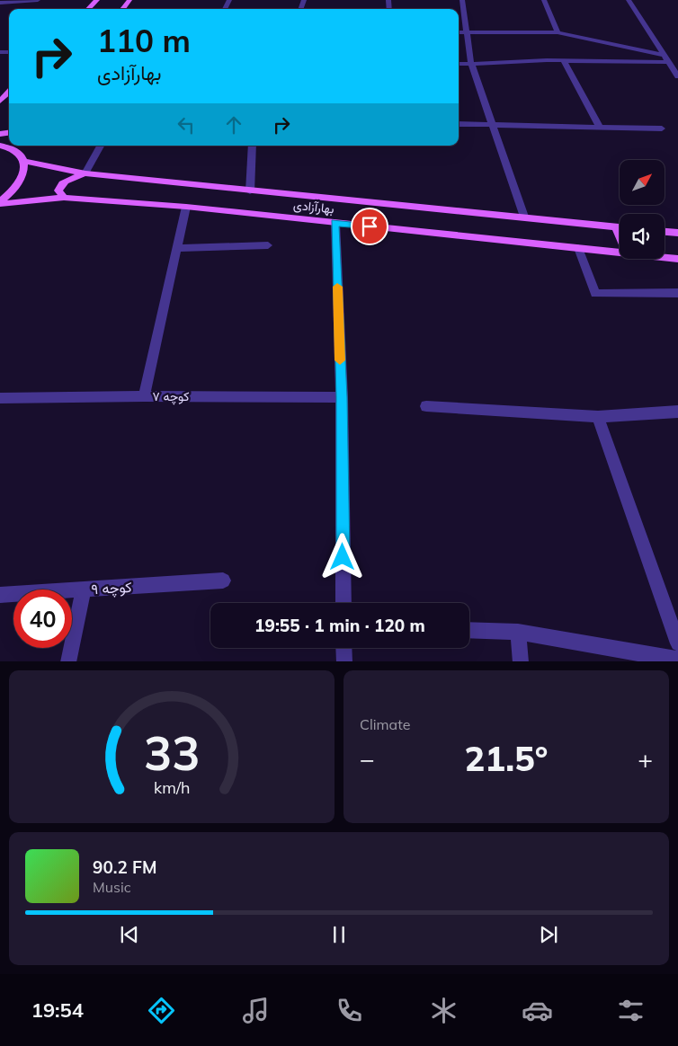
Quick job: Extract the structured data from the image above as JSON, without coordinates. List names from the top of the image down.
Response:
{
  "streets": {
    "main road": ["بهارآزادی"],
    "street": ["کوچه ۷", "کوچه ۹"]
  },
  "north": "top right",
  "page": {
    "turn": ["110 m", "بهارآزادی"],
    "limit": "40",
    "trip": "19:55 · 1 min · 120 m",
    "tile": "Climate",
    "heat": ["−", "21.5°", "+"],
    "song": ["90.2 FM", "Music"],
    "tabs": "19:54",
    "gauge": ["33", "km/h"]
  }
}
